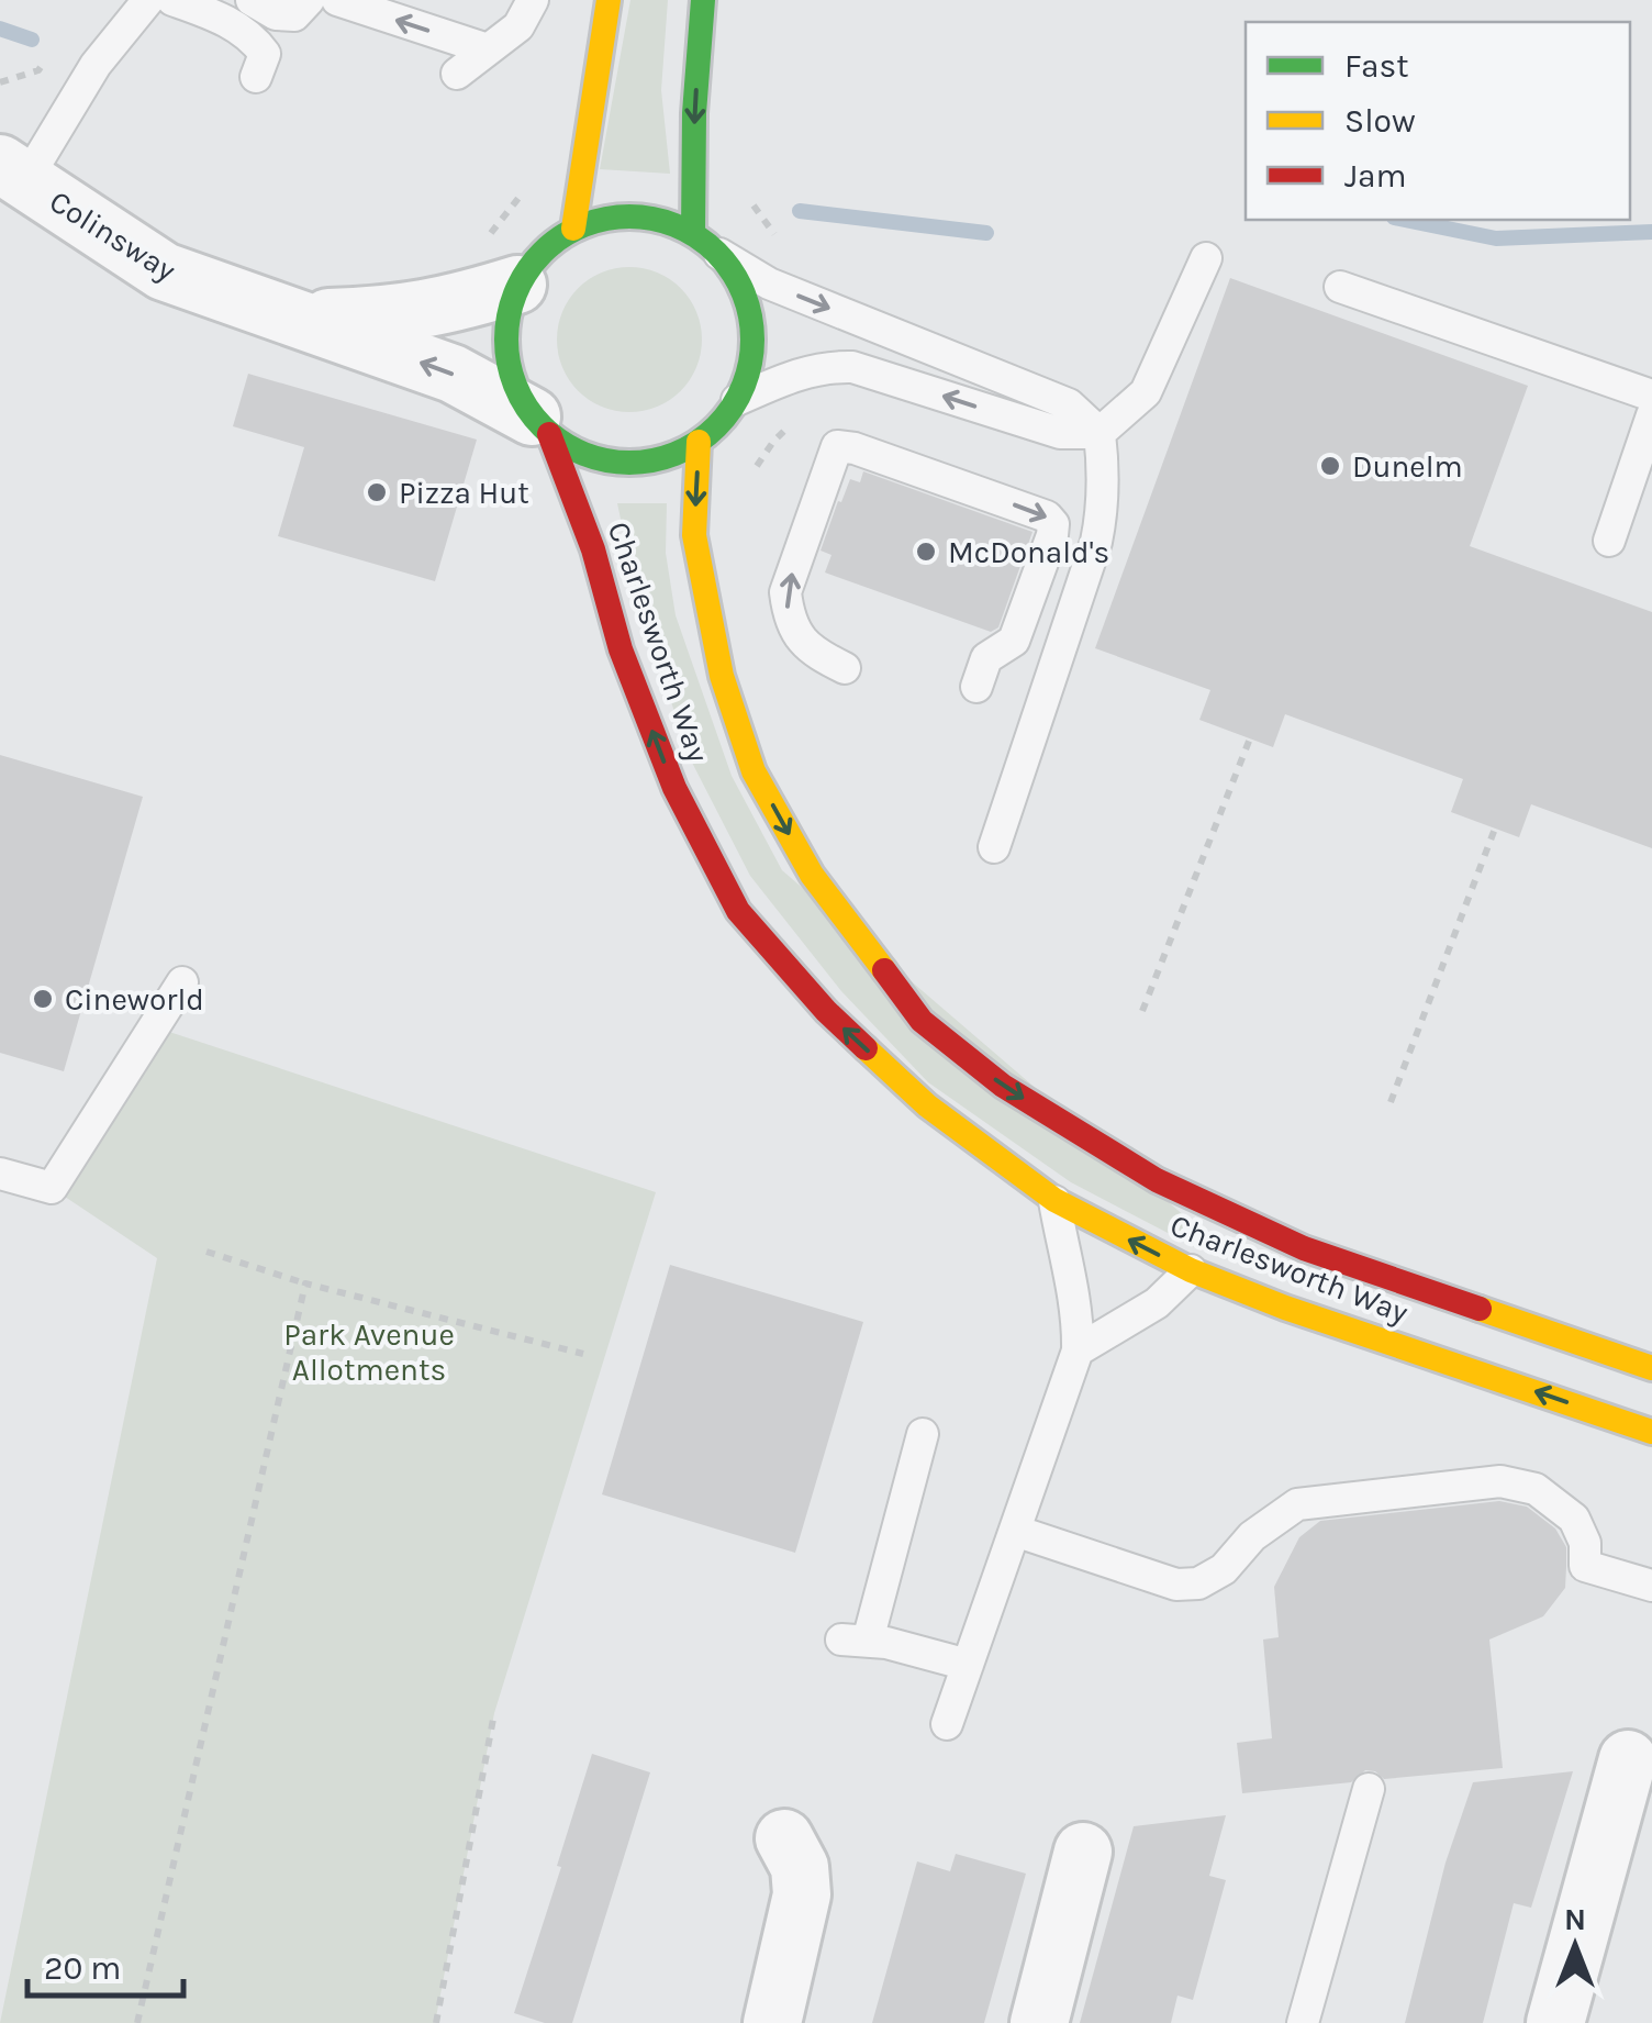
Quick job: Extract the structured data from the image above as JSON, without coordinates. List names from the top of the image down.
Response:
{
  "streets": {
    "main road": ["Charlesworth Way"],
    "street": ["Colinsway"]
  },
  "crossings": [
    ["Colinsway", "Charlesworth Way"]
  ],
  "parks": ["Park Avenue Allotments"],
  "places": [
    "Dunelm",
    "Pizza Hut",
    "McDonald's",
    "Cineworld"
  ],
  "legend": ["Fast", "Slow", "Jam"],
  "scale_bar": "20 m",
  "north": "top"
}
